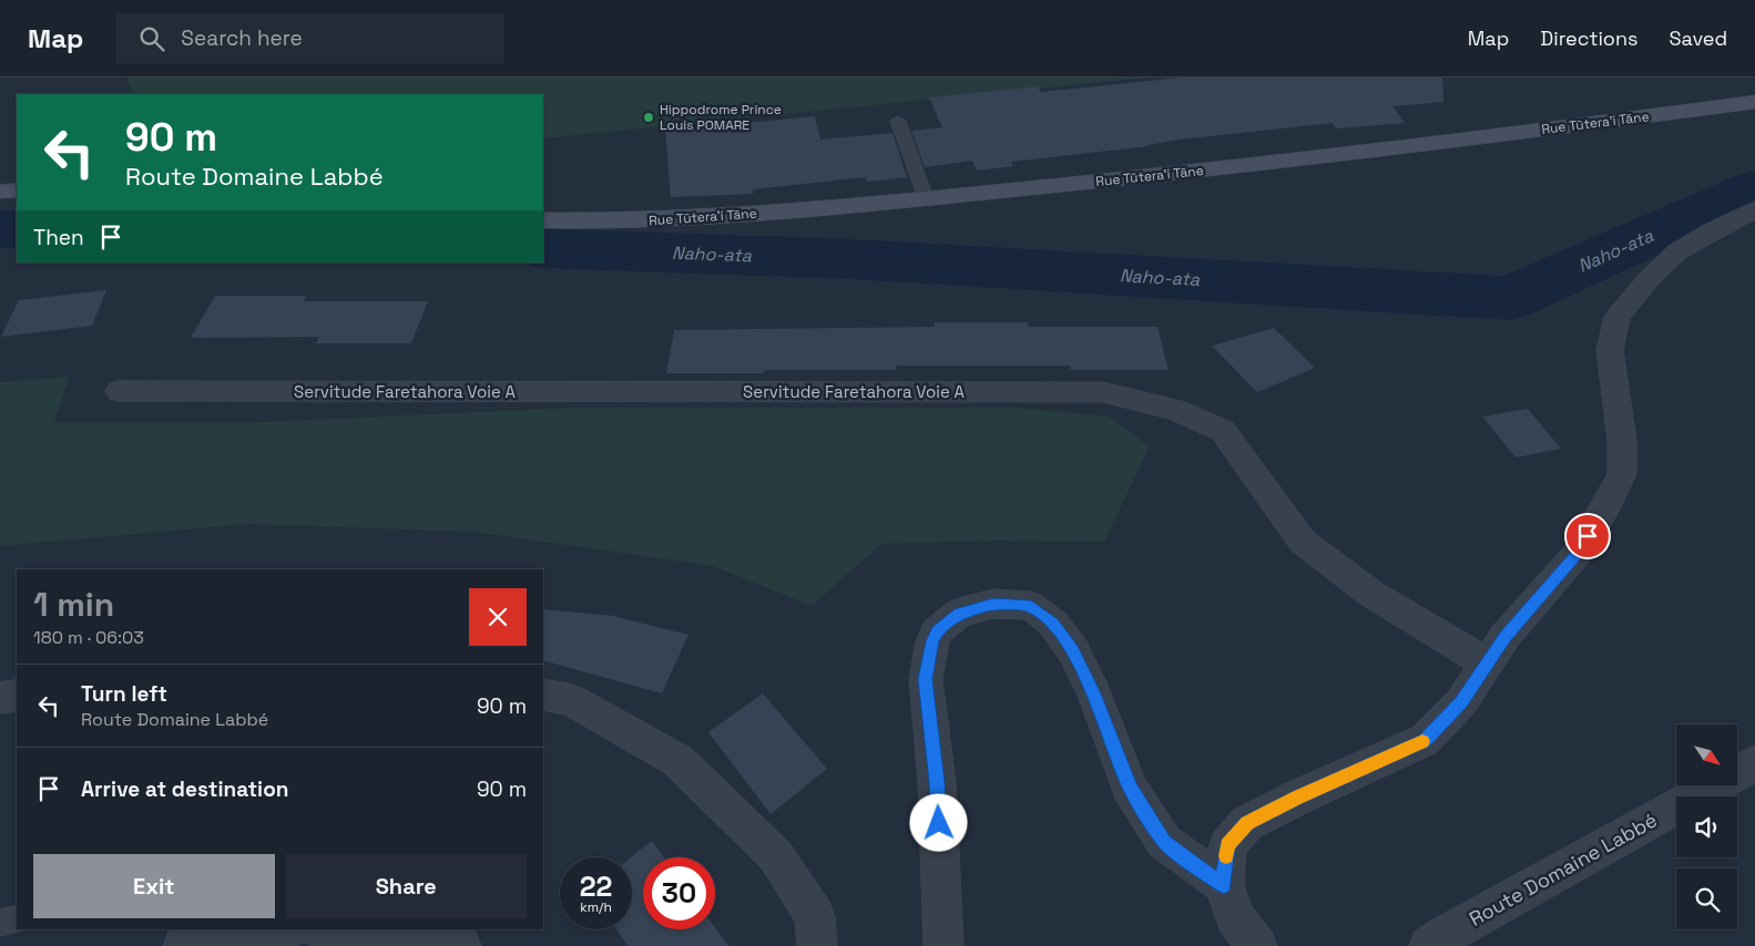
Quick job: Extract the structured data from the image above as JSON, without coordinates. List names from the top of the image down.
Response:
{
  "streets": {
    "street": ["Rue Tūtera'i Tāne", "Servitude Faretahora Voie A", "Route Domaine Labbé"]
  },
  "water": ["Naho-ata"],
  "places": ["Hippodrome Prince Louis POMARE"],
  "north": "bottom right",
  "page": {
    "header": "Map",
    "search": "Search here",
    "nav": ["Map", "Directions", "Saved"],
    "turn": ["90 m", "Route Domaine Labbé"],
    "then": "Then",
    "heading": ["1 min", "180 m · 06:03"],
    "list": [
      {
        "name": "Turn left",
        "note": "Route Domaine Labbé",
        "value": "90 m"
      },
      {
        "name": "Arrive at destination",
        "value": "90 m"
      }
    ],
    "buttons": ["Exit", "Share"],
    "speed": "22 km/h",
    "limit": "30"
  }
}
